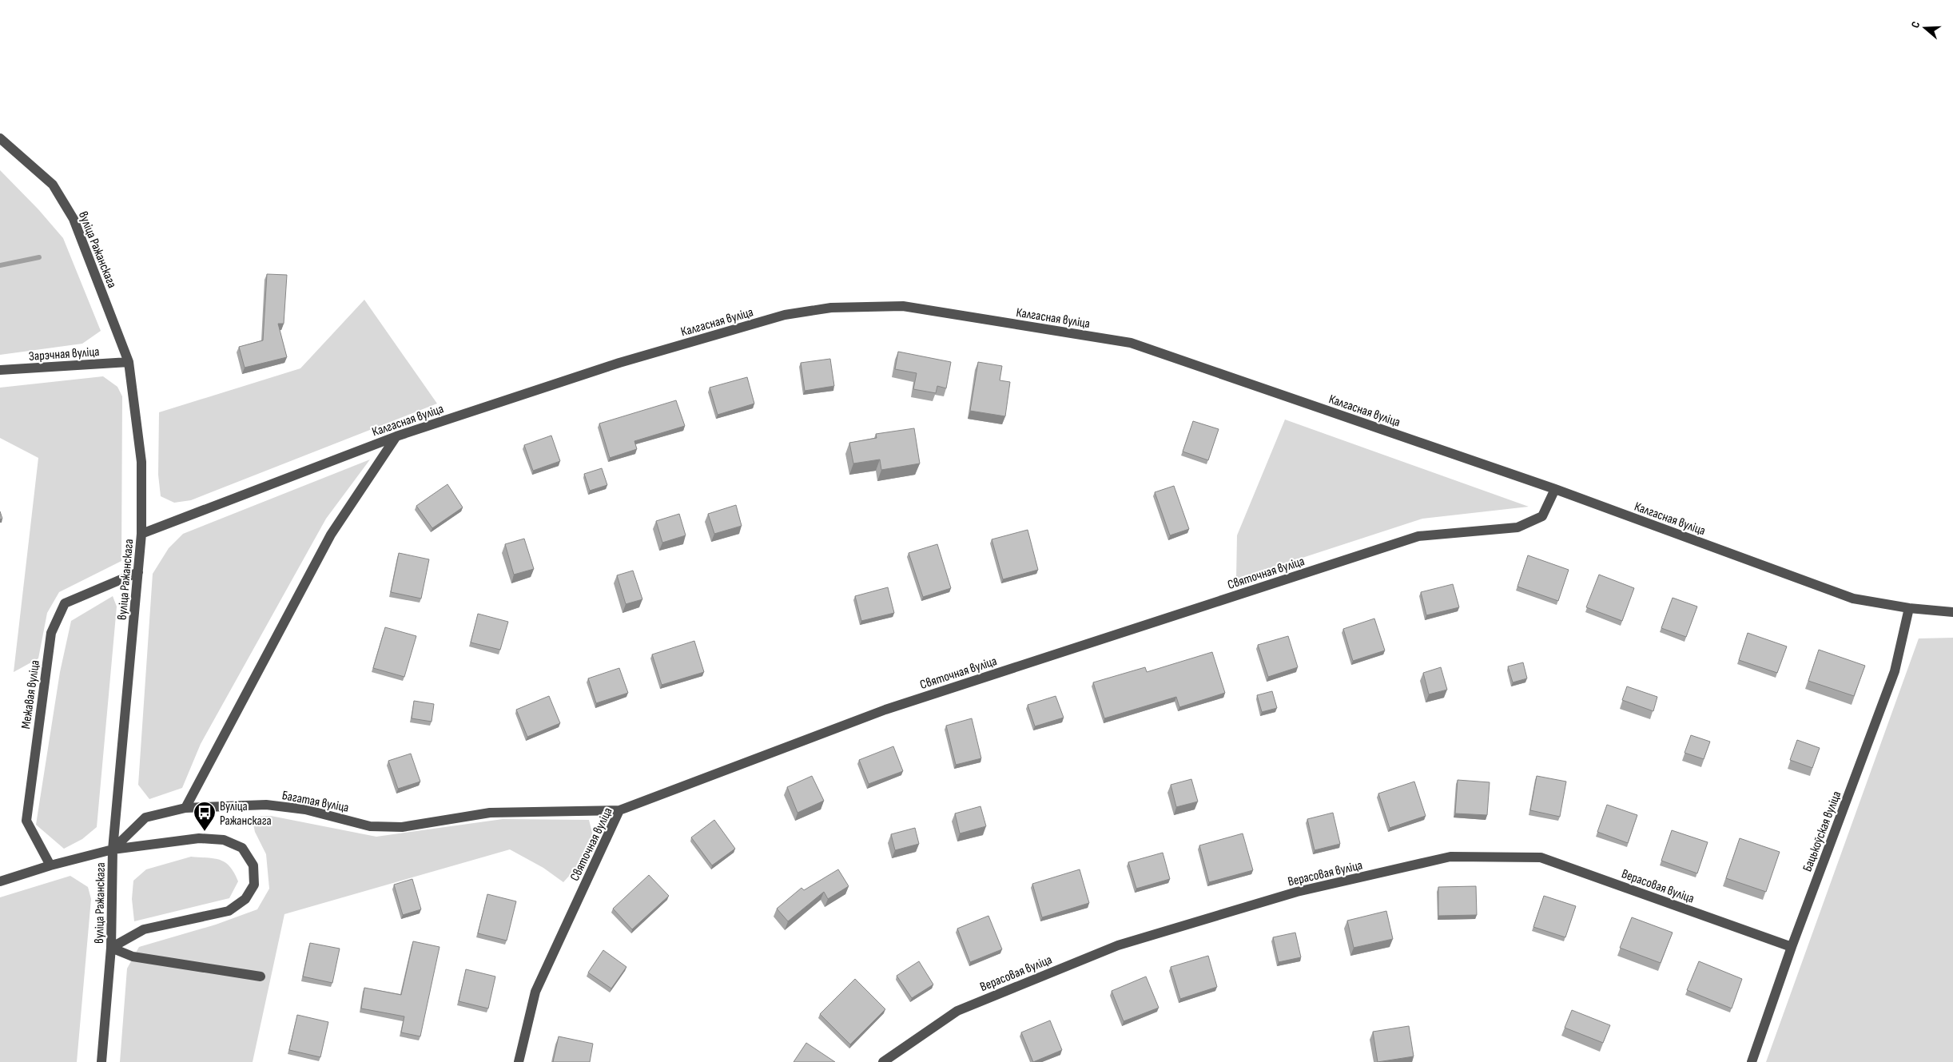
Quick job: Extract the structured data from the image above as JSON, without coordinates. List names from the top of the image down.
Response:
{
  "streets": {
    "street": [
      "вуліца Ражанскага",
      "Калгасная вуліца",
      "Зарэчная вуліца",
      "Святочная вуліца",
      "Межавая вуліца",
      "Багатая вуліца",
      "Бацькоўская вуліца",
      "Верасовая вуліца"
    ]
  },
  "crossings": [
    ["вуліца Ражанскага", "Калгасная вуліца"],
    ["вуліца Ражанскага", "Зарэчная вуліца"],
    ["вуліца Ражанскага", "Межавая вуліца"],
    ["вуліца Ражанскага", "Багатая вуліца"],
    ["Калгасная вуліца", "Святочная вуліца"],
    ["Калгасная вуліца", "Бацькоўская вуліца"],
    ["Святочная вуліца", "Багатая вуліца"],
    ["Бацькоўская вуліца", "Верасовая вуліца"]
  ],
  "places": {
    "bus stop": ["Вуліца Ражанскага"]
  },
  "north": "left"
}
